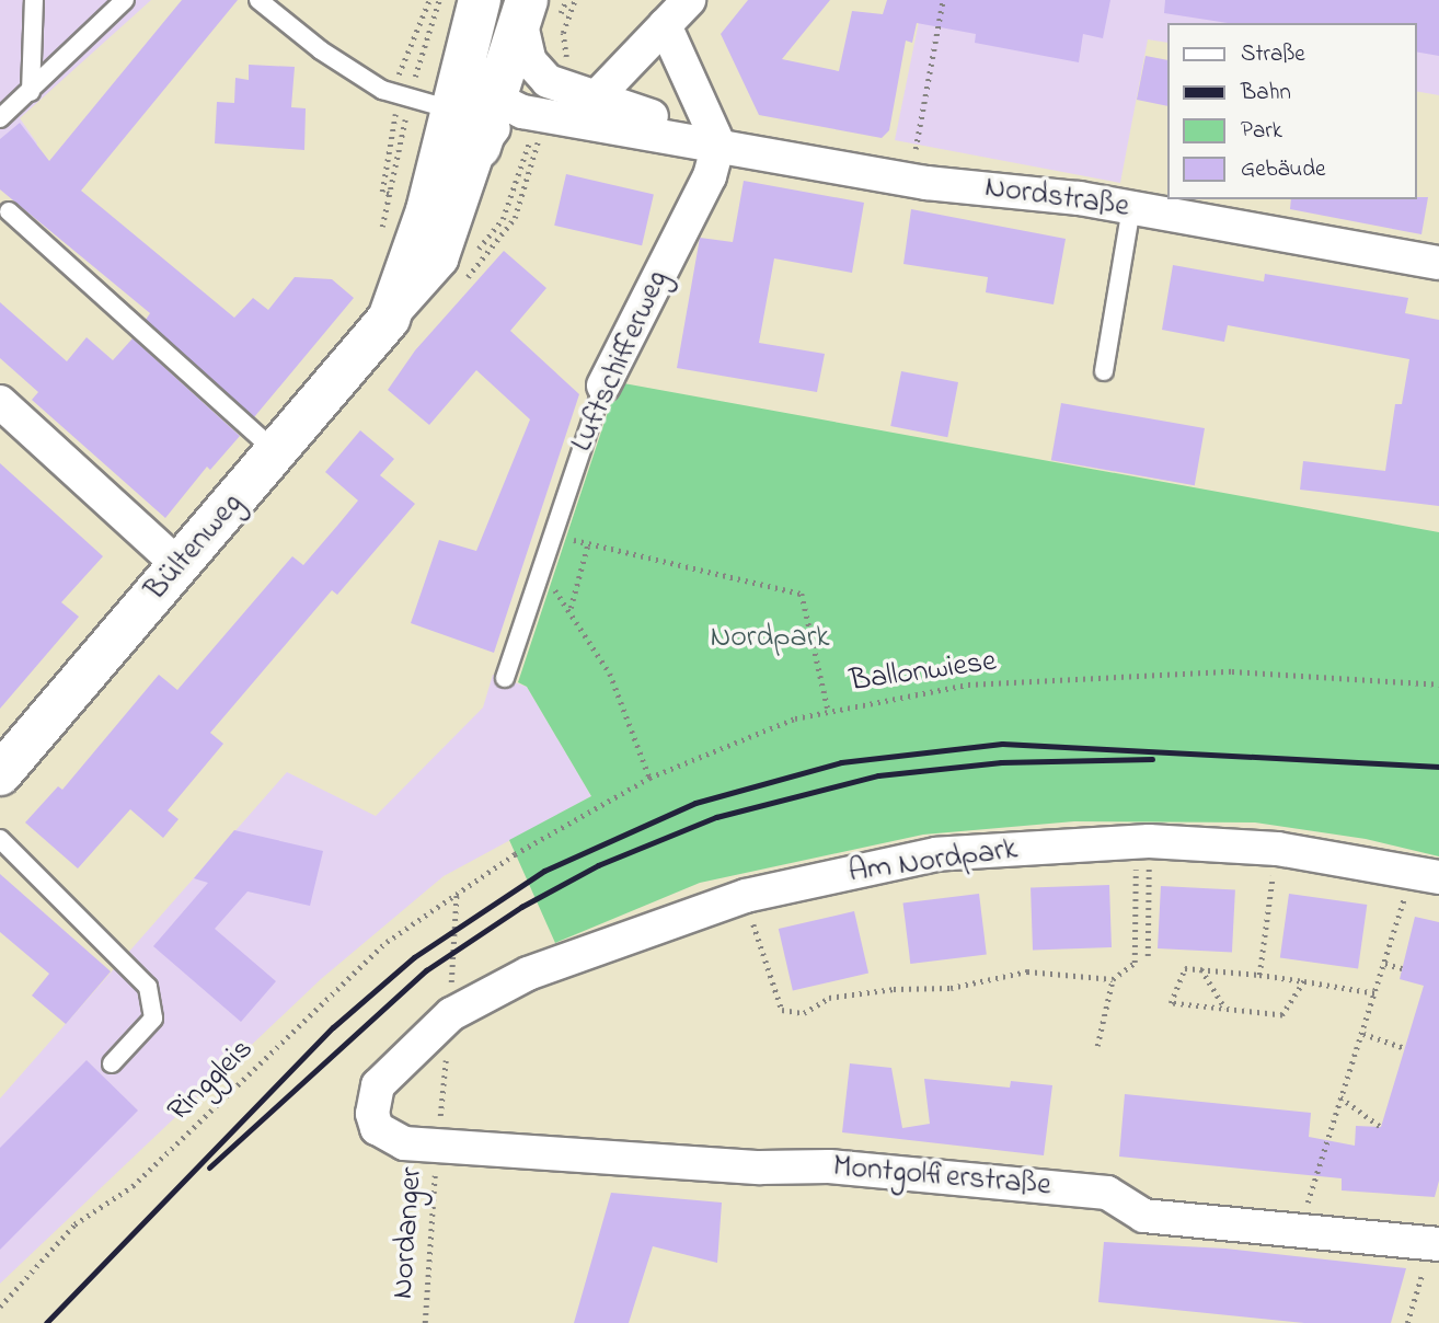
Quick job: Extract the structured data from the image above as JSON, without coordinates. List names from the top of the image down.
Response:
{
  "streets": {
    "main road": ["Bültenweg"],
    "street": [
      "Nordstraße",
      "Luftschifferweg",
      "Am Nordpark",
      "Montgolfierstraße"
    ],
    "path": ["Ballonwiese", "Ringgleis", "Nordanger"]
  },
  "crossings": [
    ["Nordstraße", "Luftschifferweg"],
    ["Nordstraße", "Bültenweg"],
    ["Ballonwiese", "Ringgleis"],
    ["Am Nordpark", "Montgolfierstraße"],
    ["Am Nordpark", "Nordanger"],
    ["Montgolfierstraße", "Nordanger"]
  ],
  "parks": ["Nordpark"],
  "legend": [
    "Straße",
    "Bahn",
    "Park",
    "Gebäude"
  ]
}
